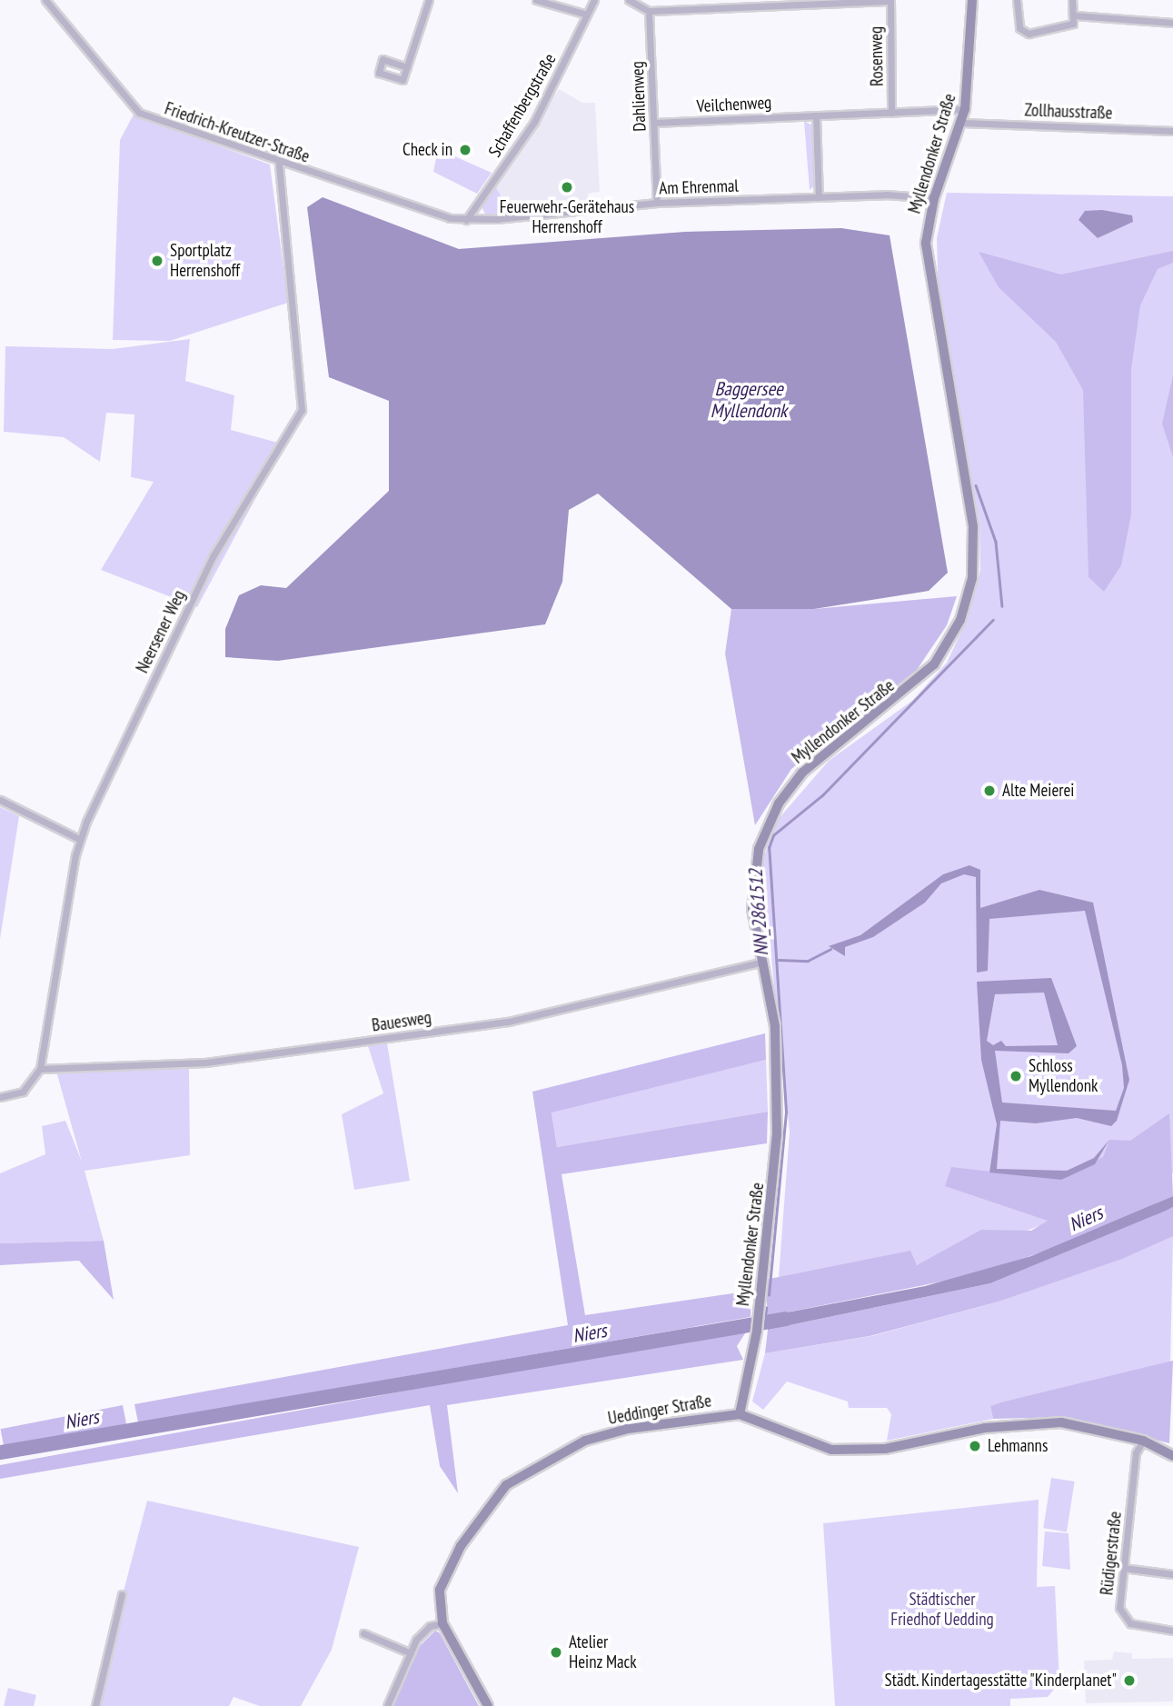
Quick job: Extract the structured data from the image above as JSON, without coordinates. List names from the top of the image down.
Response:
{
  "streets": {
    "street": [
      "Rosenweg",
      "Dahlienweg",
      "Veilchenweg",
      "Schaffenbergstraße",
      "Zollhausstraße",
      "Friedrich-Kreutzer-Straße",
      "Myllendonker Straße",
      "Am Ehrenmal",
      "Neersener Weg",
      "Bauesweg",
      "Ueddinger Straße",
      "Rüdigerstraße"
    ]
  },
  "crossings": [
    ["Rosenweg", "Veilchenweg"],
    ["Dahlienweg", "Veilchenweg"],
    ["Dahlienweg", "Am Ehrenmal"],
    ["Veilchenweg", "Myllendonker Straße"],
    ["Schaffenbergstraße", "Friedrich-Kreutzer-Straße"],
    ["Schaffenbergstraße", "Am Ehrenmal"],
    ["Zollhausstraße", "Myllendonker Straße"],
    ["Friedrich-Kreutzer-Straße", "Am Ehrenmal"],
    ["Friedrich-Kreutzer-Straße", "Neersener Weg"],
    ["Myllendonker Straße", "Am Ehrenmal"],
    ["Myllendonker Straße", "Bauesweg"],
    ["Myllendonker Straße", "Ueddinger Straße"],
    ["Neersener Weg", "Bauesweg"]
  ],
  "water": ["Baggersee Myllendonk", "NN_2861512", "Niers"],
  "parks": ["Städtischer Friedhof Uedding"],
  "places": [
    "Check in",
    "Feuerwehr-Gerätehaus Herrenshoff",
    "Sportplatz Herrenshoff",
    "Alte Meierei",
    "Schloss Myllendonk",
    "Lehmanns",
    "Atelier Heinz Mack",
    "Städt. Kindertagesstätte \"Kinderplanet\""
  ]
}
